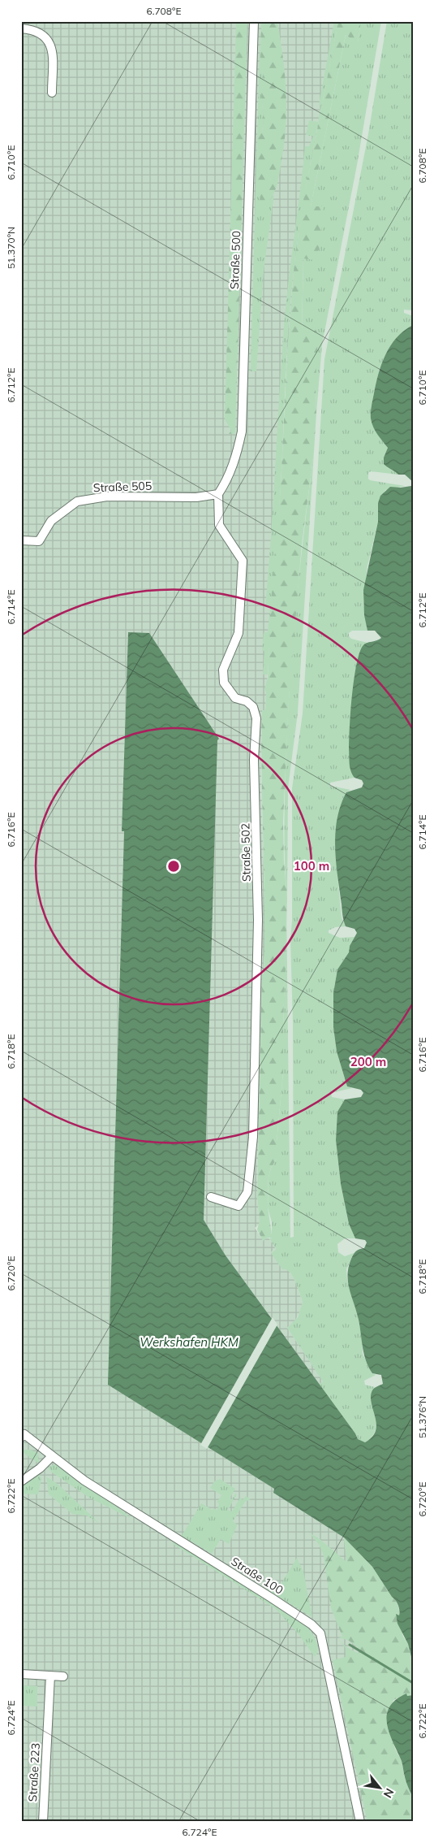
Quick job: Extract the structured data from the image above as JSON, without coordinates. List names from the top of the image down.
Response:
{
  "streets": {
    "street": [
      "Straße 500",
      "Straße 505",
      "Straße 502",
      "Straße 100",
      "Straße 223"
    ]
  },
  "crossings": [
    ["Straße 500", "Straße 505"],
    ["Straße 500", "Straße 502"],
    ["Straße 505", "Straße 502"]
  ],
  "water": ["Werkshafen HKM"],
  "north": "bottom right",
  "coordinates": [
    "6.708°E",
    "6.710°E",
    "51.370°N",
    "6.712°E",
    "6.714°E",
    "6.716°E",
    "6.718°E",
    "6.720°E",
    "51.376°N",
    "6.722°E",
    "6.724°E"
  ],
  "rings": ["100 m", "200 m"]
}
